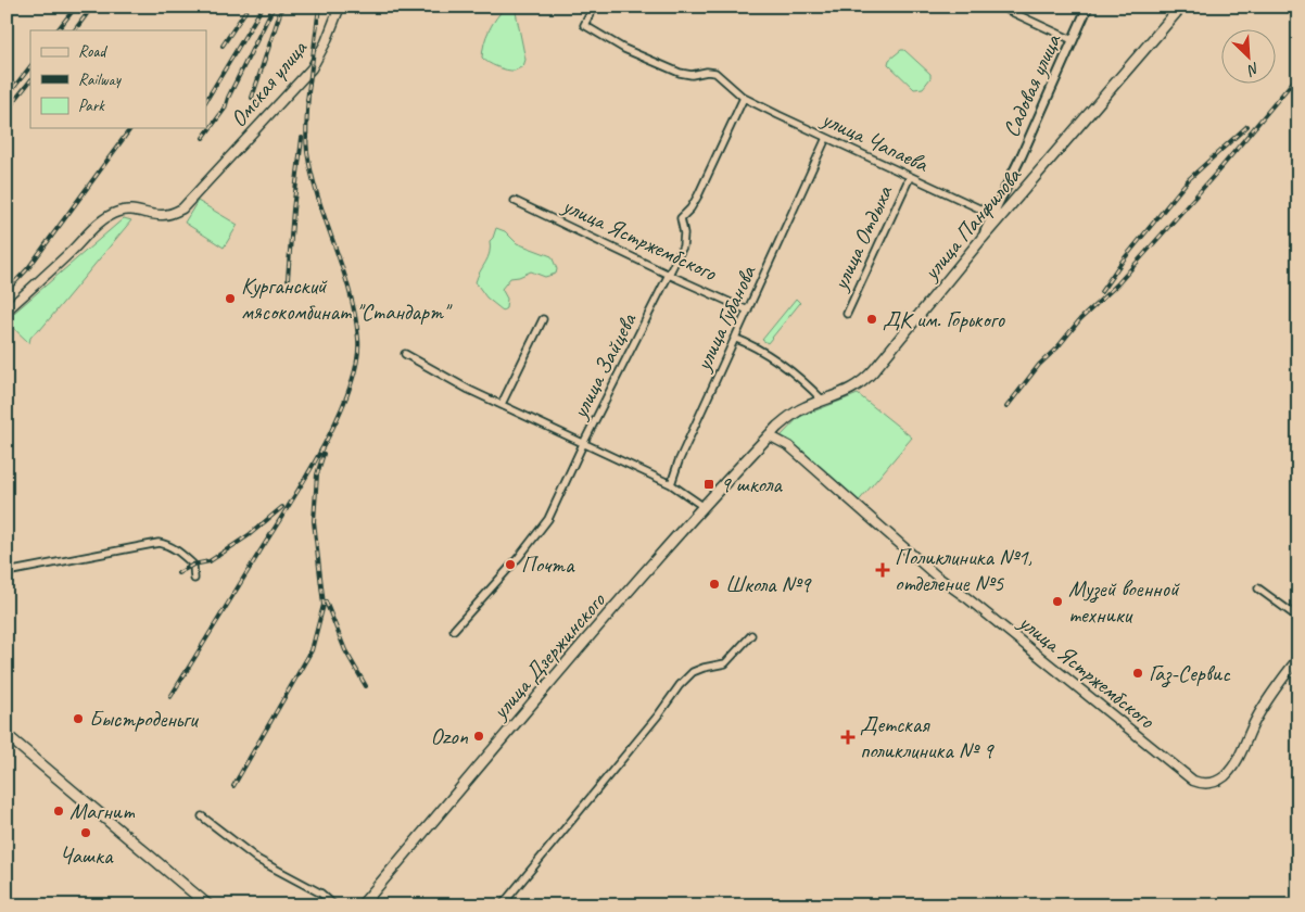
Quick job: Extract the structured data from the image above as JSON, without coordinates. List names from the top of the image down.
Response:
{
  "streets": {
    "main road": [
      "Омская улица",
      "улица Панфилова",
      "улица Ястржембского",
      "улица Дзержинского"
    ],
    "street": [
      "Садовая улица",
      "улица Чапаева",
      "улица Отдыха",
      "улица Губанова",
      "улица Зайцева"
    ]
  },
  "crossings": [
    ["Садовая улица", "улица Чапаева"],
    ["Садовая улица", "улица Панфилова"],
    ["улица Чапаева", "улица Панфилова"],
    ["улица Чапаева", "улица Отдыха"],
    ["улица Чапаева", "улица Губанова"],
    ["улица Чапаева", "улица Зайцева"],
    ["улица Панфилова", "улица Ястржембского"],
    ["улица Панфилова", "улица Дзержинского"],
    ["улица Ястржембского", "улица Губанова"],
    ["улица Ястржембского", "улица Зайцева"],
    ["улица Ястржембского", "улица Дзержинского"]
  ],
  "places": {
    "other": [
      "Курганский мясокомбинат \"Стандарт\"",
      "ДК им. Горького",
      "Почта",
      "Школа №9",
      "Музей военной техники",
      "Газ-Сервис",
      "Быстроденьги",
      "Ozon",
      "Магнит",
      "Чашка"
    ],
    "transit": ["9 школа"],
    "health": ["Поликлиника №1, отделение №5", "Детская поликлиника № 9"]
  },
  "legend": ["Road", "Railway", "Park"],
  "north": "bottom right"
}
